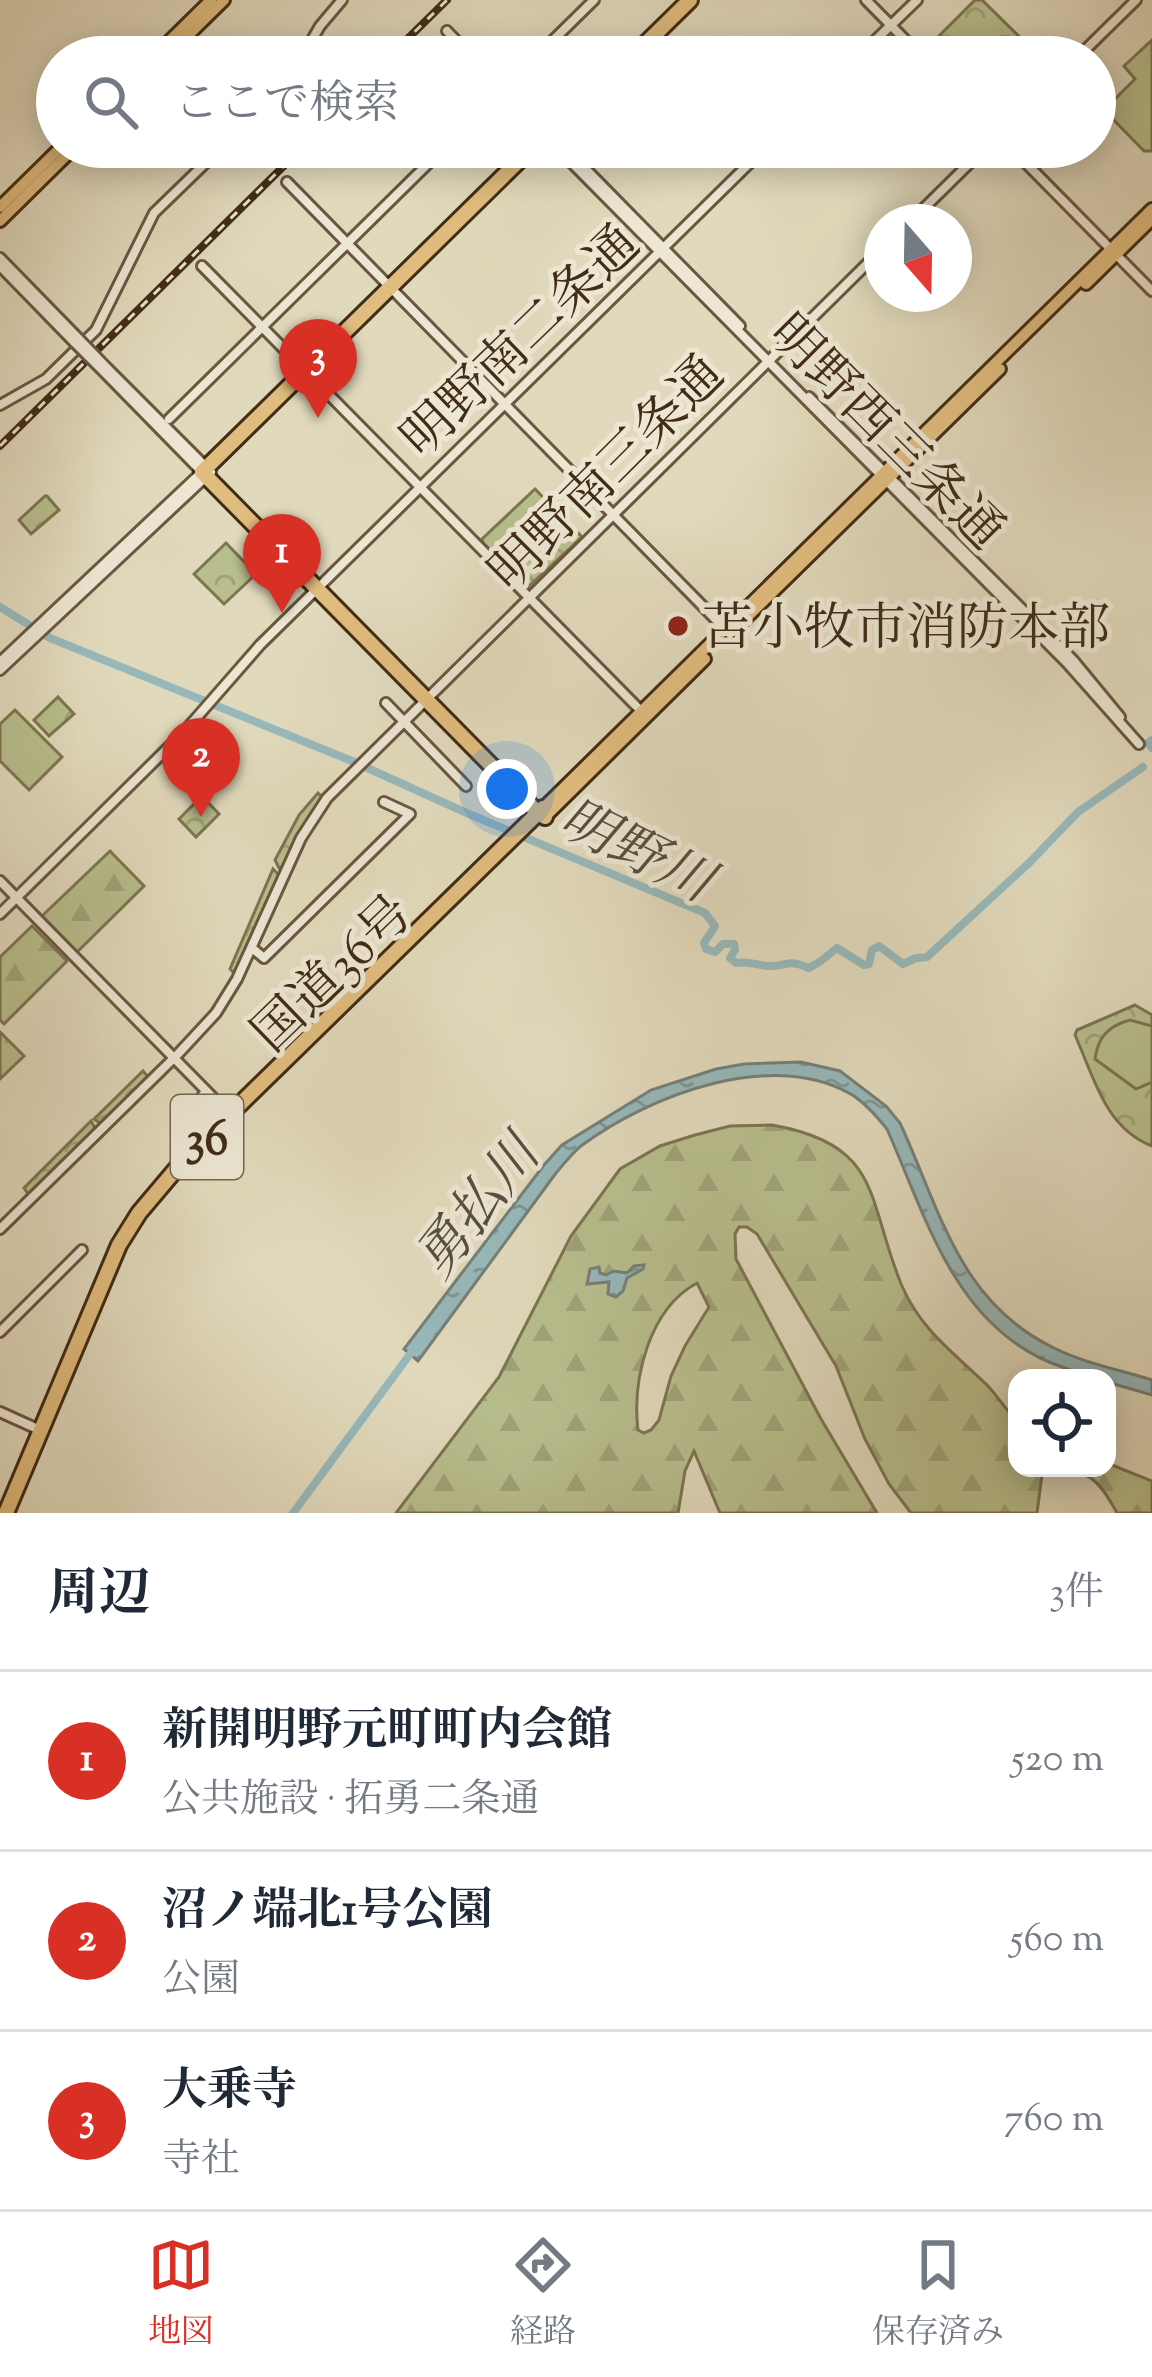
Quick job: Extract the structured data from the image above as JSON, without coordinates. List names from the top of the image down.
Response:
{
  "streets": {
    "highway": ["国道36号", "36"],
    "street": ["明野南二条通", "明野西三条通", "明野南三条通"]
  },
  "crossings": [
    ["明野南二条通", "明野西三条通"],
    ["明野西三条通", "明野南三条通"]
  ],
  "water": ["明野川", "勇払川"],
  "places": ["苫小牧市消防本部"],
  "north": "bottom",
  "page": {
    "search": "ここで検索",
    "pins": ["3", "1", "2"],
    "heading": ["周辺", "3件"],
    "list": [
      {
        "mark": "1",
        "name": "新開明野元町町内会館",
        "note": "公共施設 · 拓勇二条通",
        "value": "520 m"
      },
      {
        "mark": "2",
        "name": "沼ノ端北1号公園",
        "note": "公園",
        "value": "560 m"
      },
      {
        "mark": "3",
        "name": "大乗寺",
        "note": "寺社",
        "value": "760 m"
      }
    ],
    "nav": ["地図", "経路", "保存済み"]
  }
}
